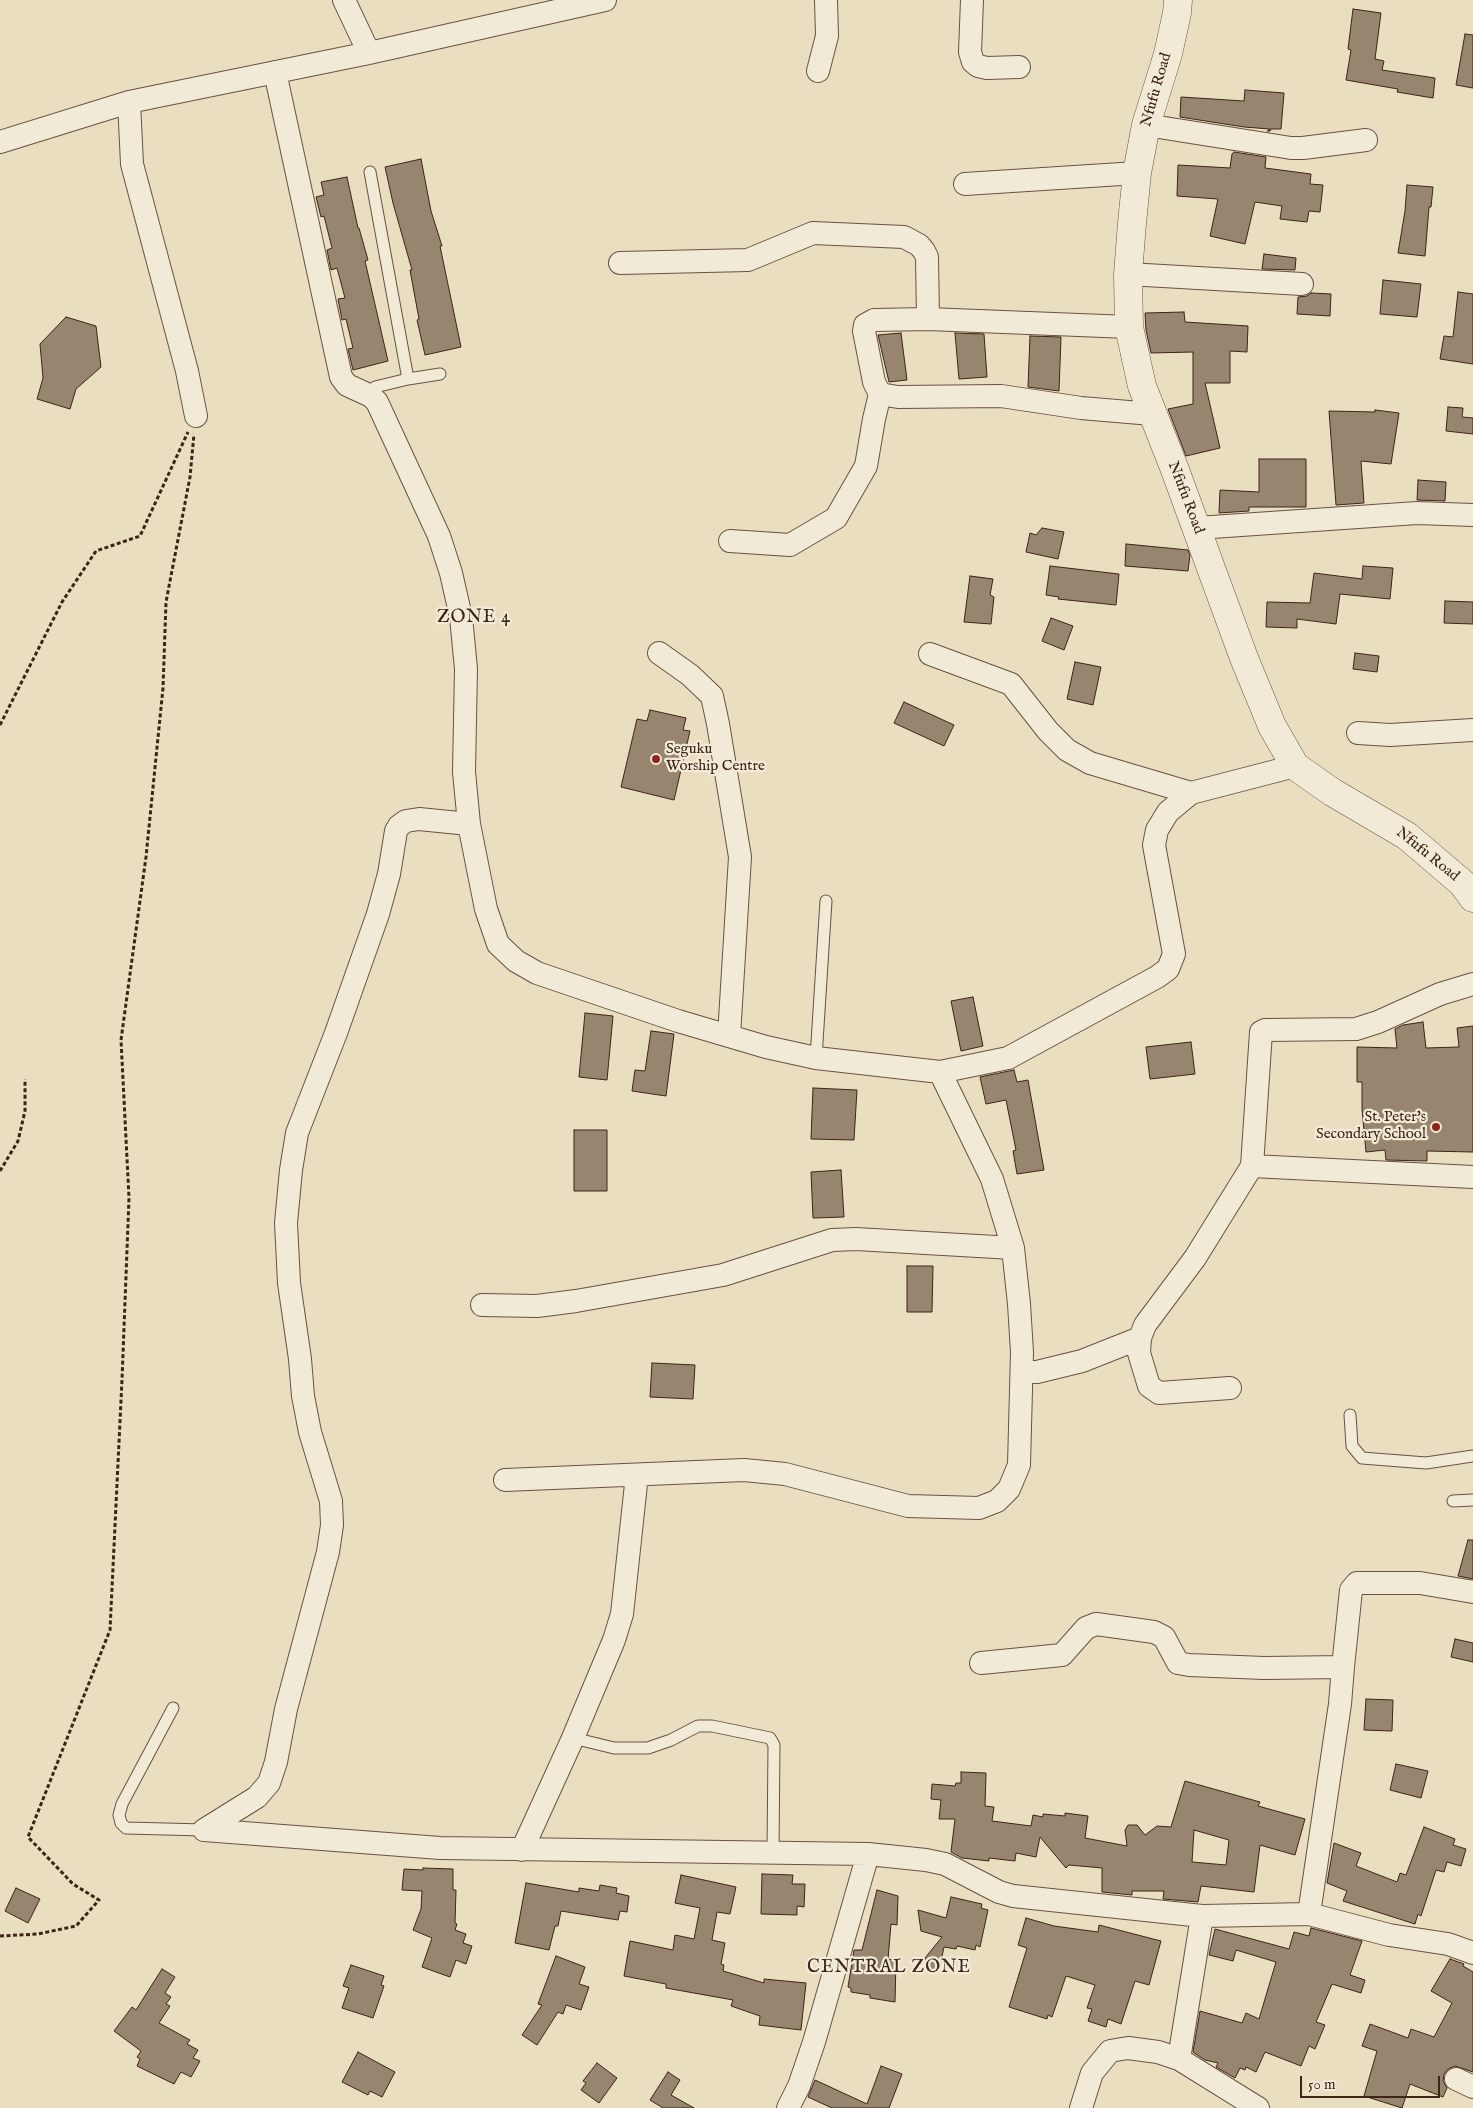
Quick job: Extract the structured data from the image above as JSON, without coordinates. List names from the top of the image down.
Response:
{
  "streets": {
    "street": ["Nfufu Road"]
  },
  "districts": ["ZONE 4", "CENTRAL ZONE"],
  "places": ["Seguku Worship Centre", "St. Peter's Secondary School"],
  "scale_bar": "50 m"
}
